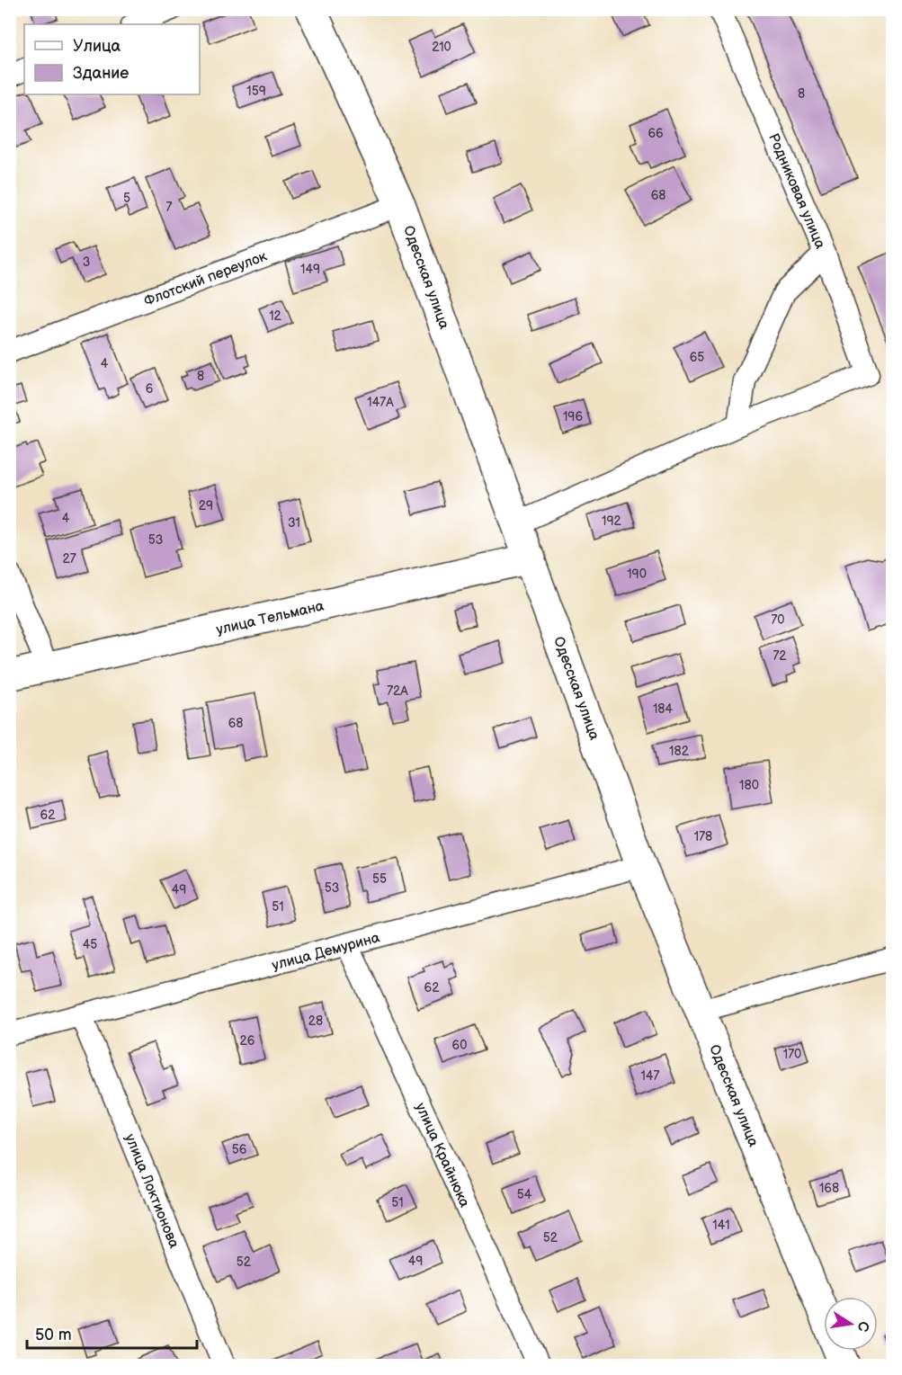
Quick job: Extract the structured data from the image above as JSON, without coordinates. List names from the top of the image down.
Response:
{
  "streets": {
    "main road": ["Одесская улица", "улица Тельмана"],
    "street": [
      "Родниковая улица",
      "Флотский переулок",
      "улица Демурина",
      "улица Крайнюка",
      "улица Локтионова"
    ]
  },
  "crossings": [
    ["Одесская улица", "Флотский переулок"],
    ["Одесская улица", "улица Тельмана"],
    ["Одесская улица", "улица Демурина"],
    ["улица Демурина", "улица Крайнюка"],
    ["улица Демурина", "улица Локтионова"]
  ],
  "house_numbers": [
    "210",
    "159",
    "8",
    "66",
    "68",
    "5",
    "7",
    "3",
    "149",
    "12",
    "65",
    "4",
    "8",
    "6",
    "147А",
    "196",
    "29",
    "4",
    "192",
    "31",
    "53",
    "27",
    "190",
    "70",
    "72",
    "72А",
    "184",
    "68",
    "182",
    "180",
    "62",
    "178",
    "55",
    "53",
    "49",
    "51",
    "45",
    "62",
    "28",
    "26",
    "60",
    "170",
    "147",
    "56",
    "168",
    "54",
    "51",
    "141",
    "52",
    "49",
    "52"
  ],
  "legend": ["Улица", "Здание"],
  "scale_bar": "50 m",
  "north": "right"
}
